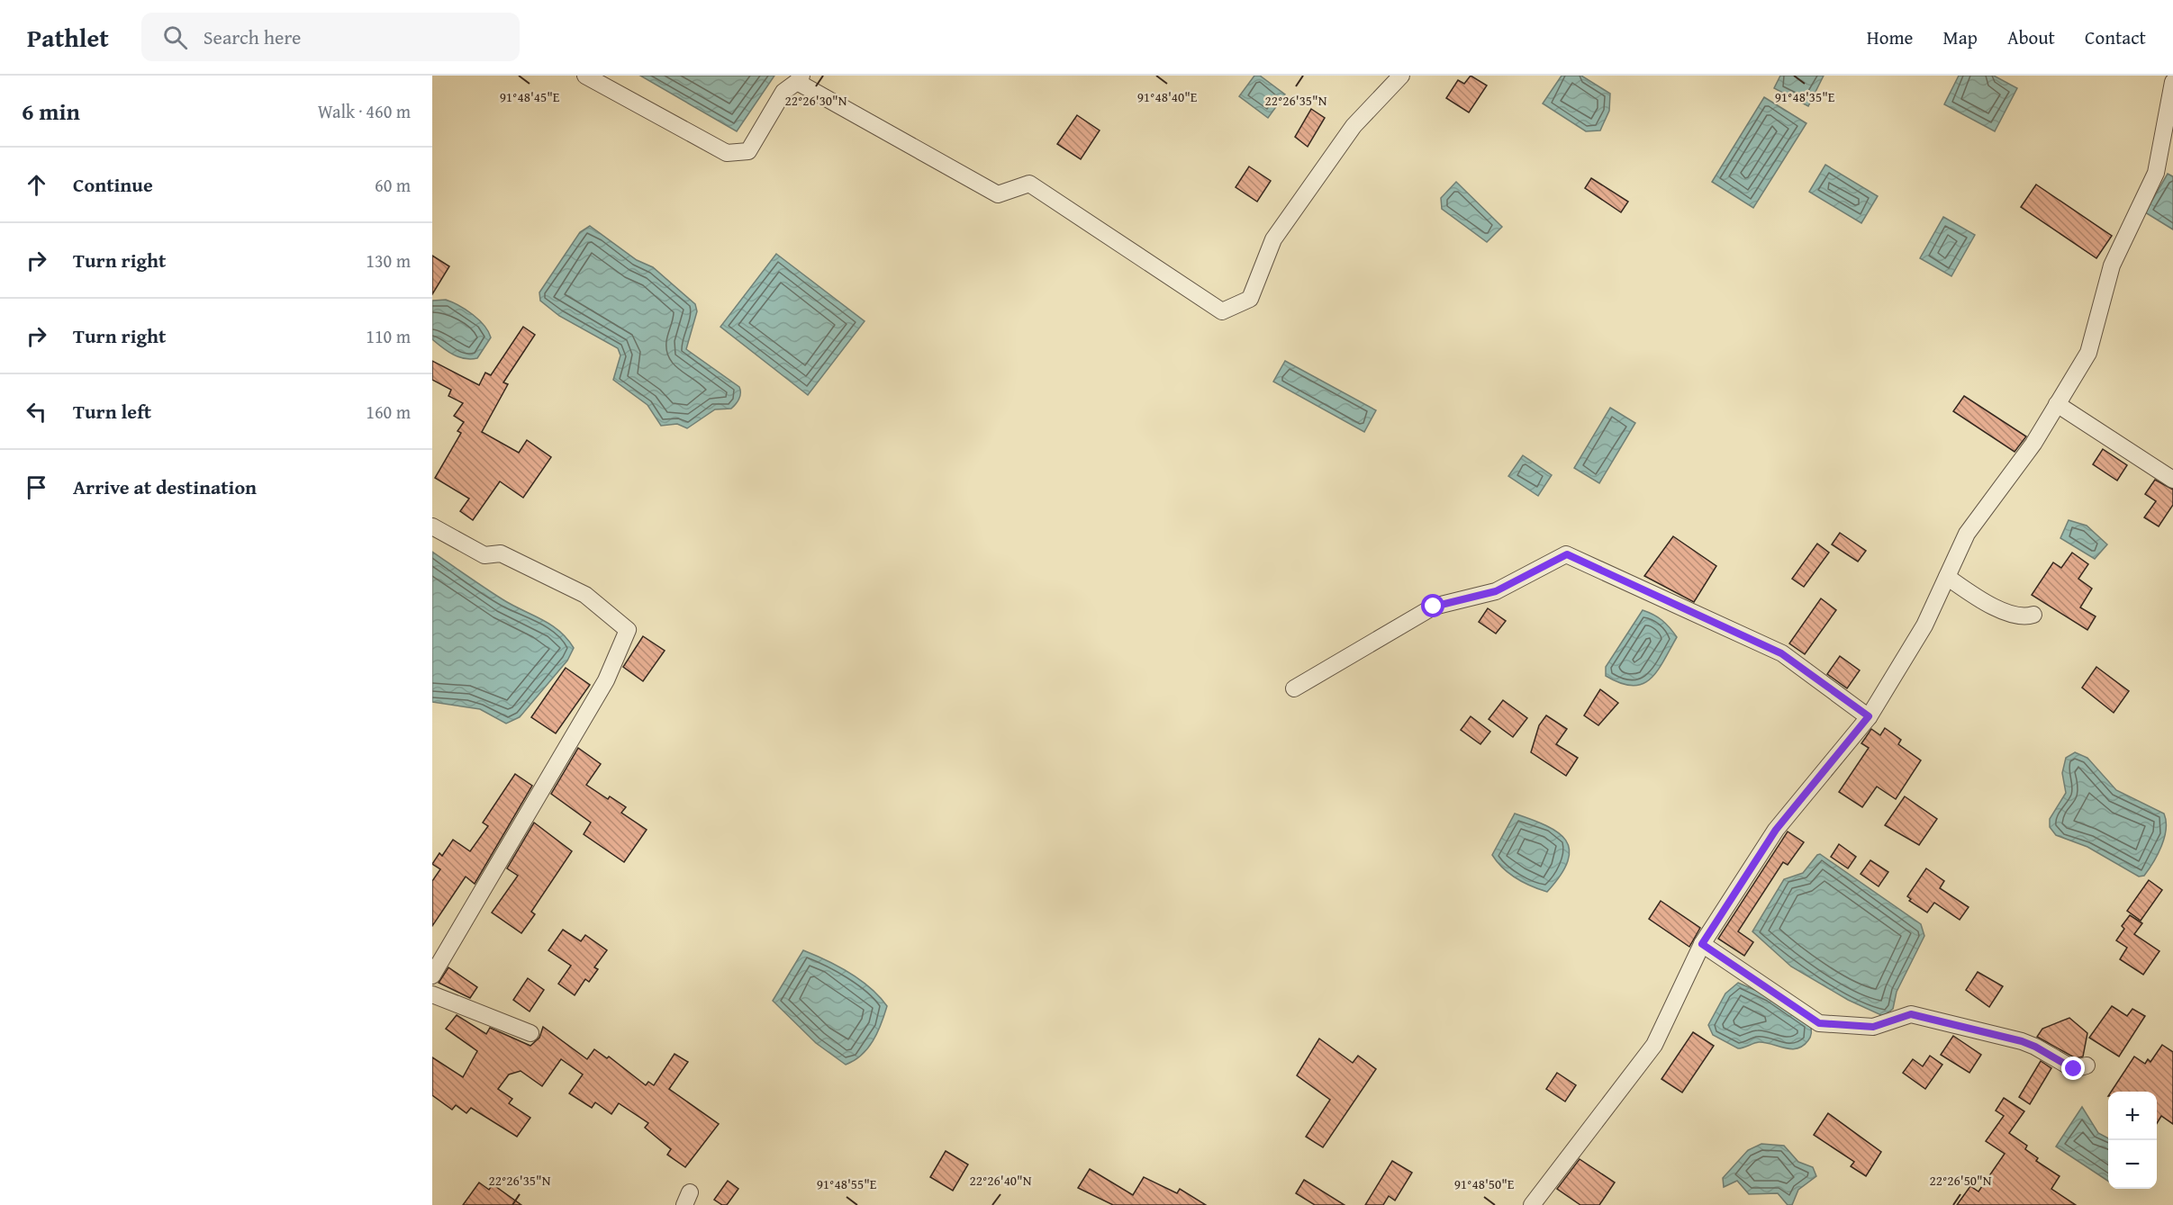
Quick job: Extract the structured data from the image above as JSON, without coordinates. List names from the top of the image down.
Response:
{
  "page": {
    "header": "Pathlet",
    "search": "Search here",
    "nav": [
      "Home",
      "Map",
      "About",
      "Contact"
    ],
    "heading": ["6 min", "Walk · 460 m"],
    "list": [
      ["Continue", "60 m"],
      ["Turn right", "130 m"],
      ["Turn right", "110 m"],
      ["Turn left", "160 m"],
      "Arrive at destination"
    ],
    "map_buttons": ["+", "−"]
  },
  "coordinates": [
    "91°48'45\"E",
    "91°48'40\"E",
    "91°48'35\"E",
    "22°26'30\"N",
    "22°26'35\"N",
    "22°26'40\"N",
    "22°26'50\"N",
    "91°48'55\"E",
    "91°48'50\"E"
  ]
}
